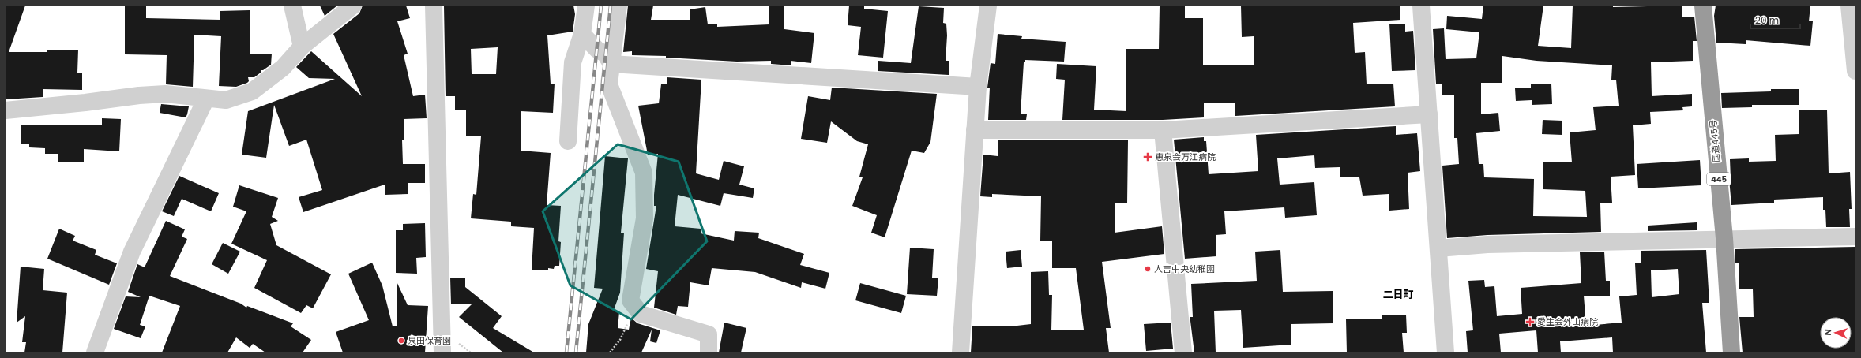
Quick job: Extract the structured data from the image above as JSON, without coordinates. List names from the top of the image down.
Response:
{
  "streets": {
    "highway": ["国道445号", "445"]
  },
  "districts": ["二日町"],
  "places": {
    "health": ["恵泉会万江病院", "愛生会外山病院"],
    "other": ["人吉中央幼稚園", "泉田保育園"]
  },
  "scale_bar": "20 m",
  "north": "left"
}
